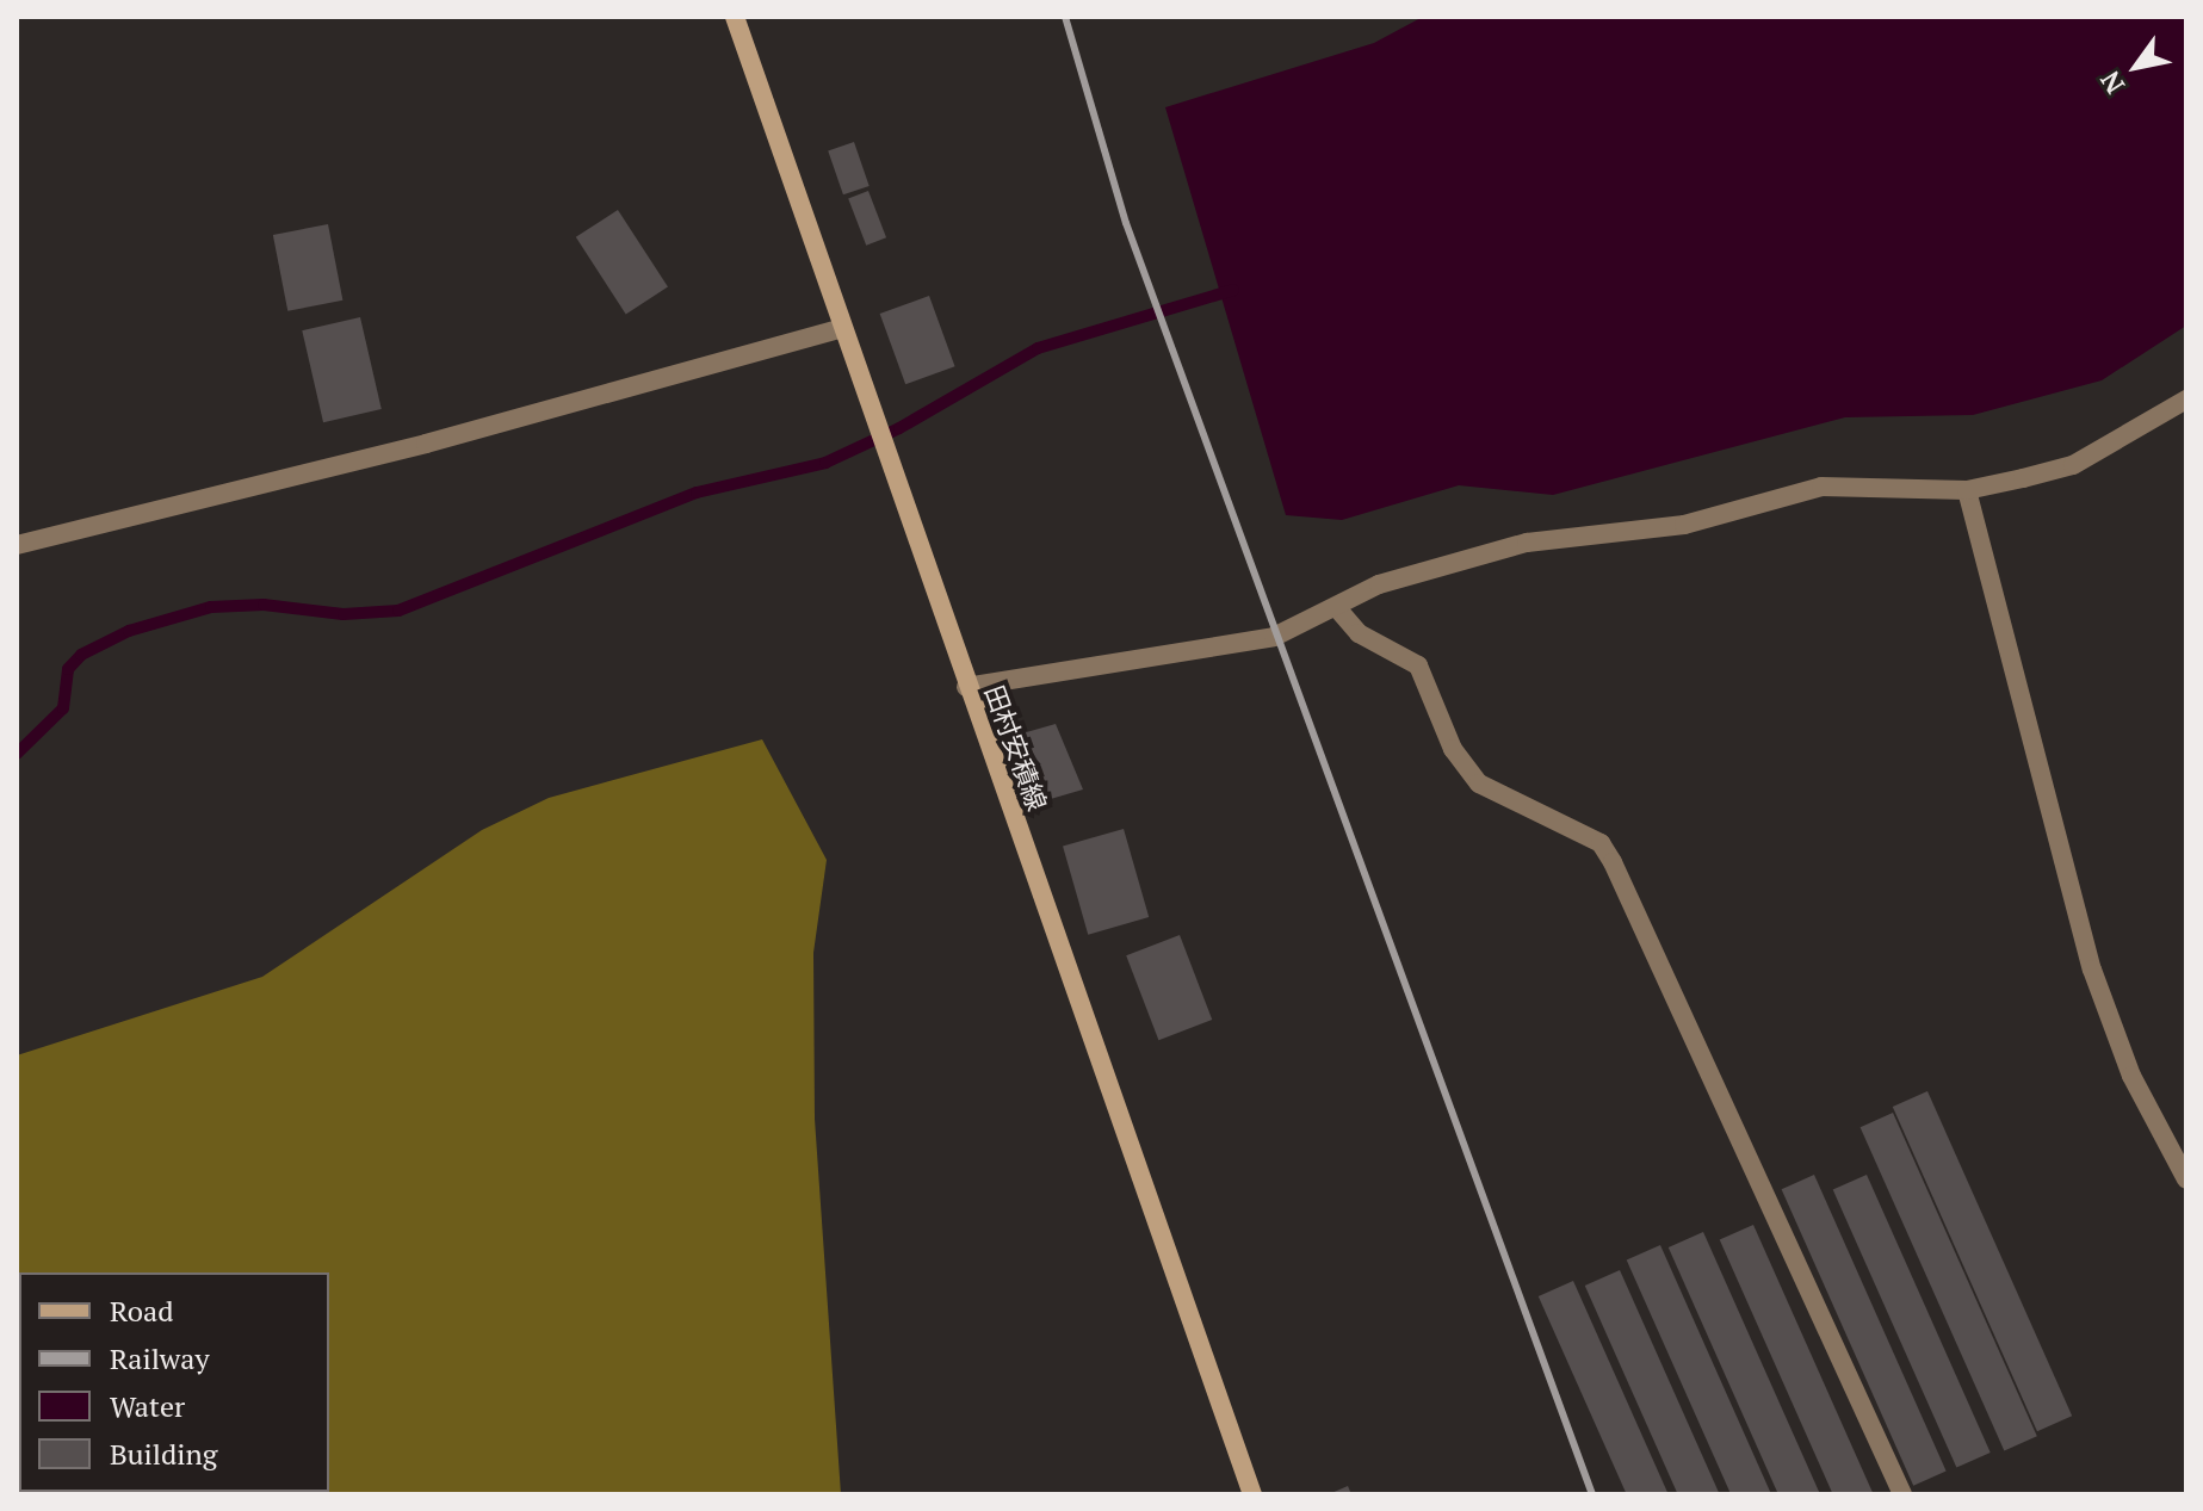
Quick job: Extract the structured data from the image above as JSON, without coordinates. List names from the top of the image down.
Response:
{
  "streets": {
    "main road": ["田村安積線"]
  },
  "legend": [
    "Road",
    "Railway",
    "Water",
    "Building"
  ],
  "north": "bottom left"
}
